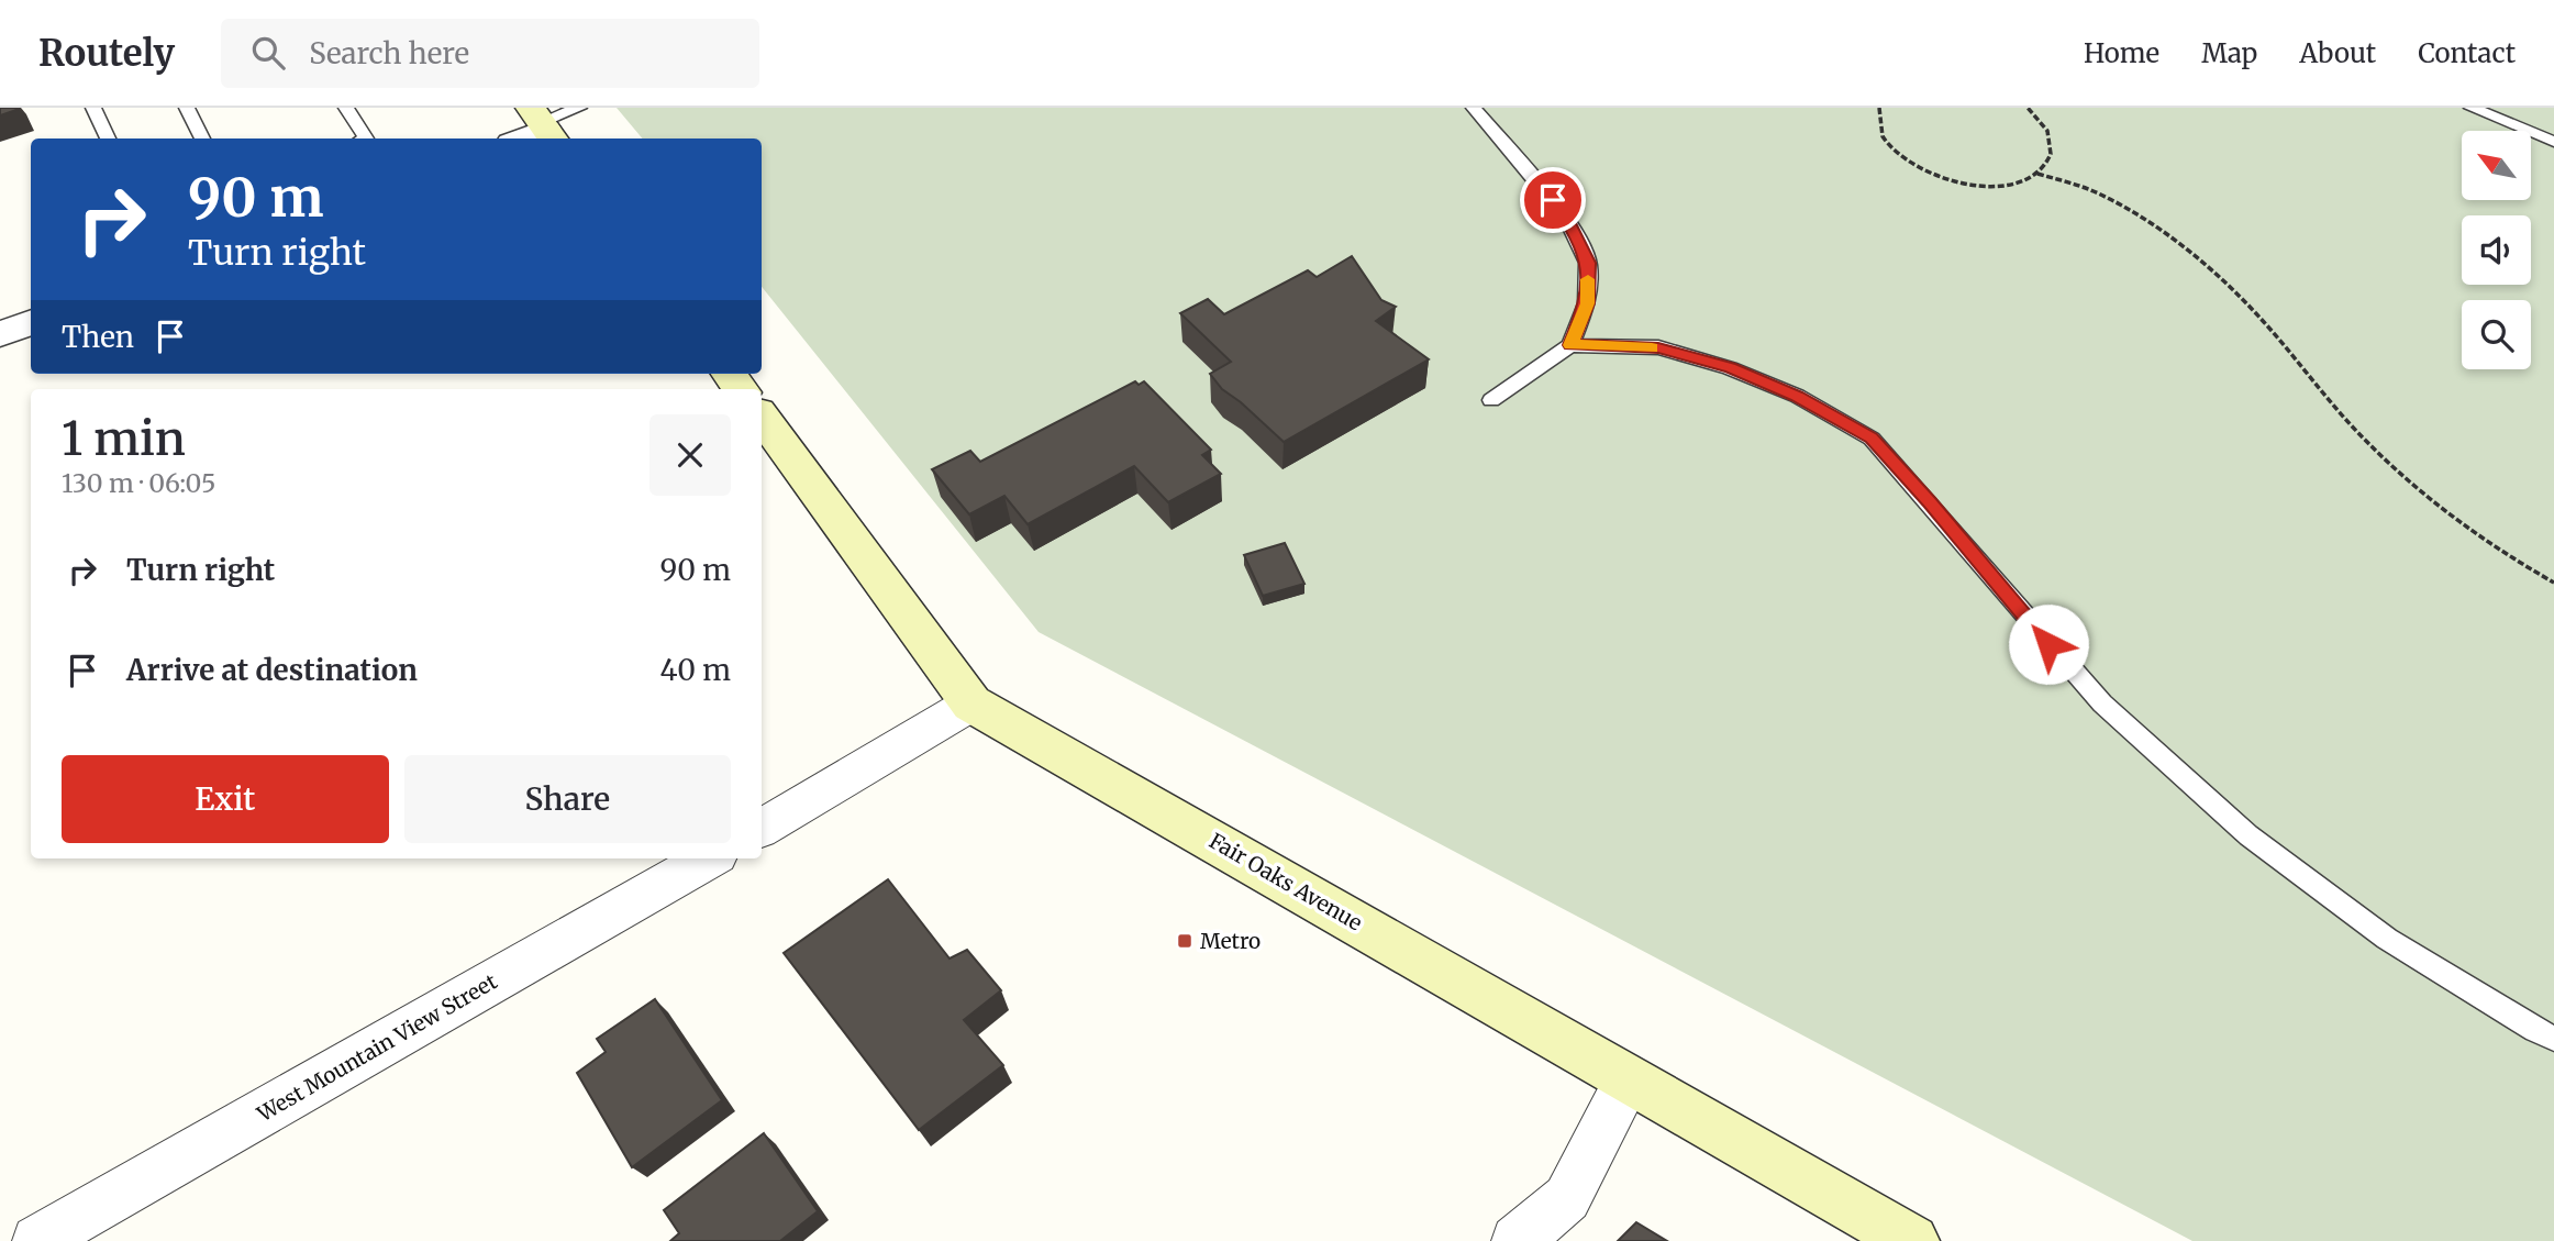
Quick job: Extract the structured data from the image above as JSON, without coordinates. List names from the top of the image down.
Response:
{
  "streets": {
    "main road": ["Fair Oaks Avenue"],
    "street": ["West Mountain View Street"]
  },
  "places": {
    "transit": ["Metro"]
  },
  "north": "top left",
  "page": {
    "header": "Routely",
    "search": "Search here",
    "nav": [
      "Home",
      "Map",
      "About",
      "Contact"
    ],
    "turn": ["90 m", "Turn right"],
    "then": "Then",
    "heading": ["1 min", "130 m · 06:05"],
    "list": [
      {
        "name": "Turn right",
        "value": "90 m"
      },
      {
        "name": "Arrive at destination",
        "value": "40 m"
      }
    ],
    "buttons": ["Exit", "Share"]
  }
}
